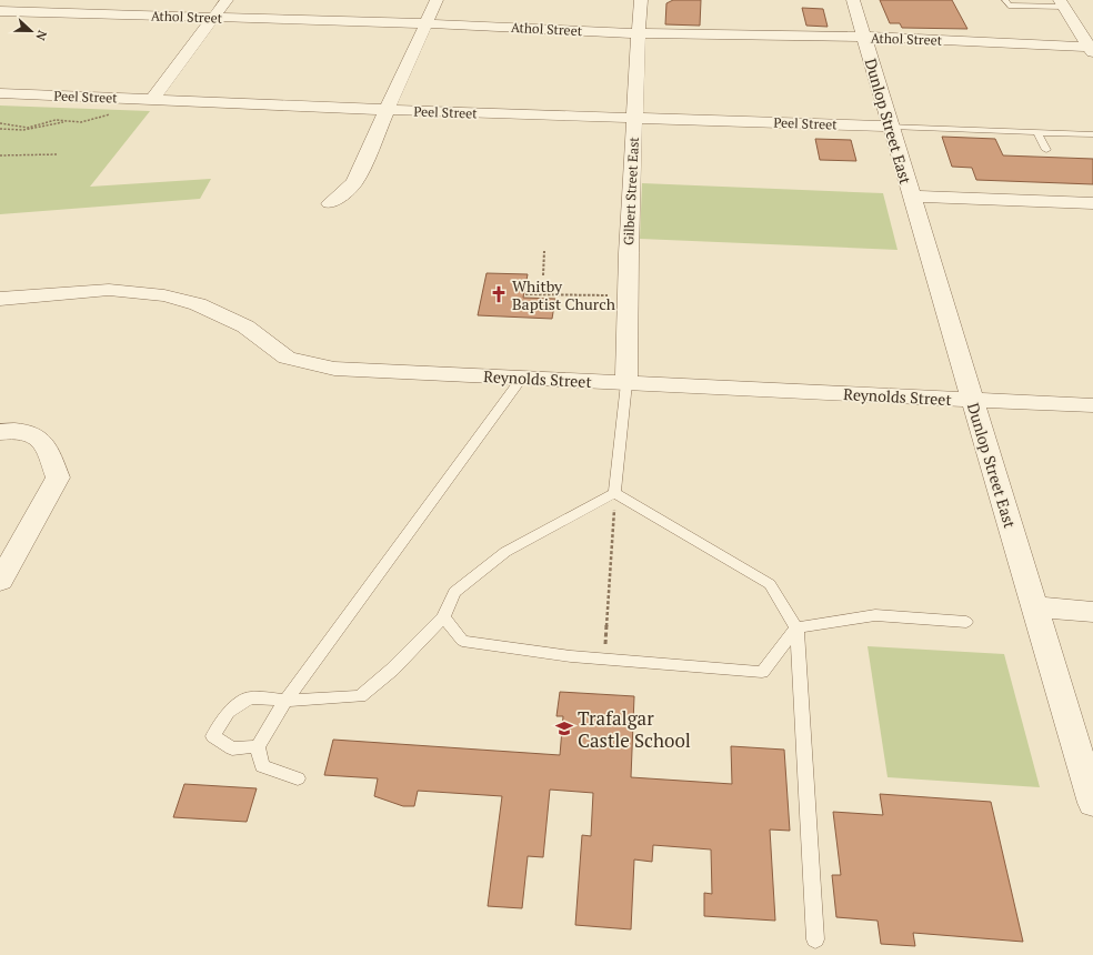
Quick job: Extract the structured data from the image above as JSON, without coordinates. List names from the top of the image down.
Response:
{
  "streets": {
    "street": [
      "Athol Street",
      "Peel Street",
      "Dunlop Street East",
      "Gilbert Street East",
      "Reynolds Street"
    ]
  },
  "crossings": [
    ["Athol Street", "Dunlop Street East"],
    ["Athol Street", "Gilbert Street East"],
    ["Peel Street", "Dunlop Street East"],
    ["Peel Street", "Gilbert Street East"],
    ["Dunlop Street East", "Reynolds Street"],
    ["Gilbert Street East", "Reynolds Street"]
  ],
  "places": {
    "church": ["Whitby Baptist Church"],
    "school or university": ["Trafalgar Castle School"]
  },
  "north": "right"
}
